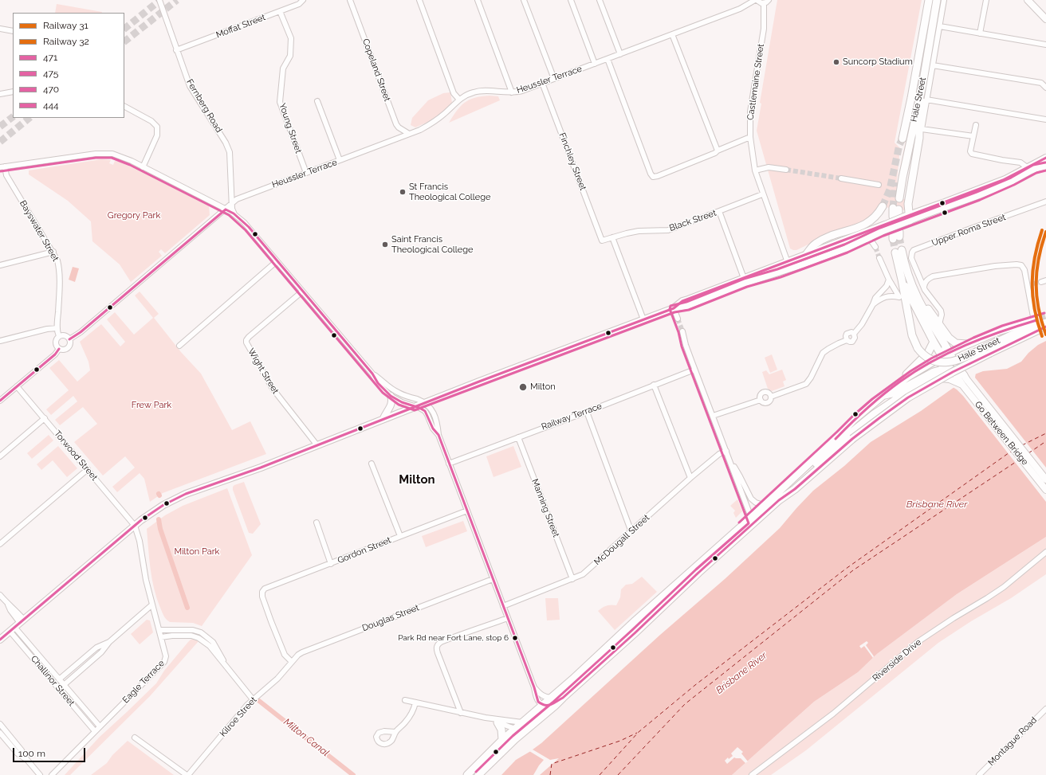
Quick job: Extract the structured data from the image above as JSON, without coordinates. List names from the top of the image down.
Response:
{
  "streets": {
    "highway": ["Hale Street"],
    "main road": ["Go Between Bridge"],
    "street": [
      "Moffat Street",
      "Copeland Street",
      "Heussler Terrace",
      "Castlemaine Street",
      "Fernberg Road",
      "Young Street",
      "Finchley Street",
      "Black Street",
      "Upper Roma Street",
      "Bayswater Street",
      "Wight Street",
      "Railway Terrace",
      "Torwood Street",
      "Manning Street",
      "McDougall Street",
      "Gordon Street",
      "Douglas Street",
      "Riverside Drive",
      "Challinor Street",
      "Eagle Terrace",
      "Kilroe Street",
      "Montague Road"
    ]
  },
  "crossings": [
    ["Moffat Street", "Fernberg Road"],
    ["Moffat Street", "Young Street"],
    ["Copeland Street", "Heussler Terrace"],
    ["Heussler Terrace", "Fernberg Road"],
    ["Heussler Terrace", "Young Street"],
    ["Heussler Terrace", "Finchley Street"],
    ["Heussler Terrace", "Bayswater Street"],
    ["Castlemaine Street", "Black Street"],
    ["Finchley Street", "Black Street"],
    ["Railway Terrace", "Manning Street"],
    ["Torwood Street", "Eagle Terrace"],
    ["Manning Street", "McDougall Street"],
    ["Gordon Street", "Douglas Street"],
    ["Gordon Street", "Kilroe Street"],
    ["Douglas Street", "Kilroe Street"],
    ["Challinor Street", "Eagle Terrace"]
  ],
  "districts": ["Milton"],
  "water": ["Brisbane River", "Milton Canal"],
  "parks": ["Gregory Park", "Frew Park", "Milton Park"],
  "places": [
    "Suncorp Stadium",
    "St Francis Theological College",
    "Saint Francis Theological College",
    "Milton",
    "Park Rd near Fort Lane, stop 6"
  ],
  "lines": [
    "transit line 475",
    "transit line 470",
    "transit line 444",
    "transit line 471",
    "rail line 32",
    "rail line 31"
  ],
  "legend": [
    "Railway 31",
    "Railway 32",
    "471",
    "475",
    "470",
    "444"
  ],
  "scale_bar": "100 m"
}
